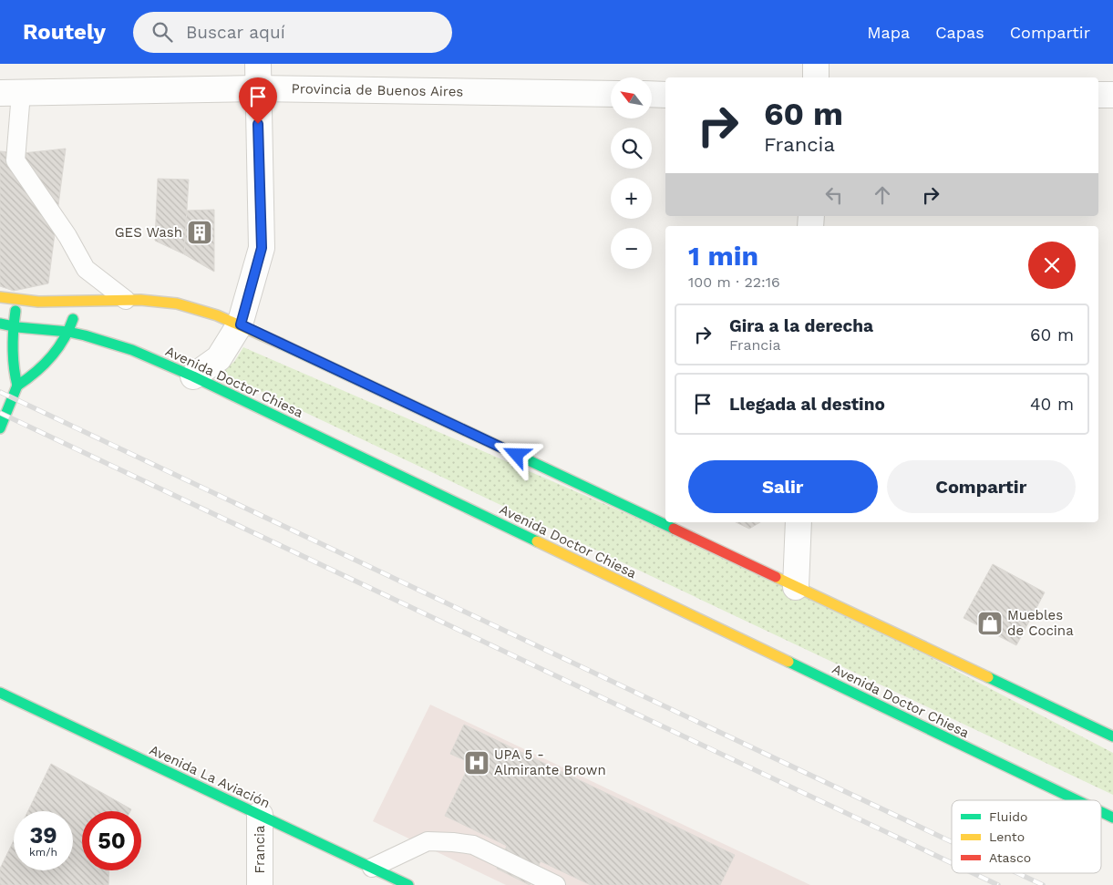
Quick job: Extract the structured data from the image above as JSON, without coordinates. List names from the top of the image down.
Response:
{
  "streets": {
    "main road": ["Avenida Doctor Chiesa", "Avenida La Aviación"],
    "street": ["Provincia de Buenos Aires", "Francia"]
  },
  "crossings": [
    ["Avenida La Aviación", "Francia"]
  ],
  "places": {
    "building": ["GES Wash"],
    "shop": ["Muebles de Cocina"],
    "hospital": ["UPA 5 - Almirante Brown"]
  },
  "legend": ["Fluido", "Lento", "Atasco"],
  "north": "top left",
  "page": {
    "header": "Routely",
    "search": "Buscar aquí",
    "nav": ["Mapa", "Capas", "Compartir"],
    "map_buttons": ["+", "−"],
    "turn": ["60 m", "Francia"],
    "heading": ["1 min", "100 m · 22:16"],
    "list": [
      {
        "name": "Gira a la derecha",
        "note": "Francia",
        "value": "60 m"
      },
      {
        "name": "Llegada al destino",
        "value": "40 m"
      }
    ],
    "buttons": ["Salir", "Compartir"],
    "speed": "39 km/h",
    "limit": "50"
  }
}
